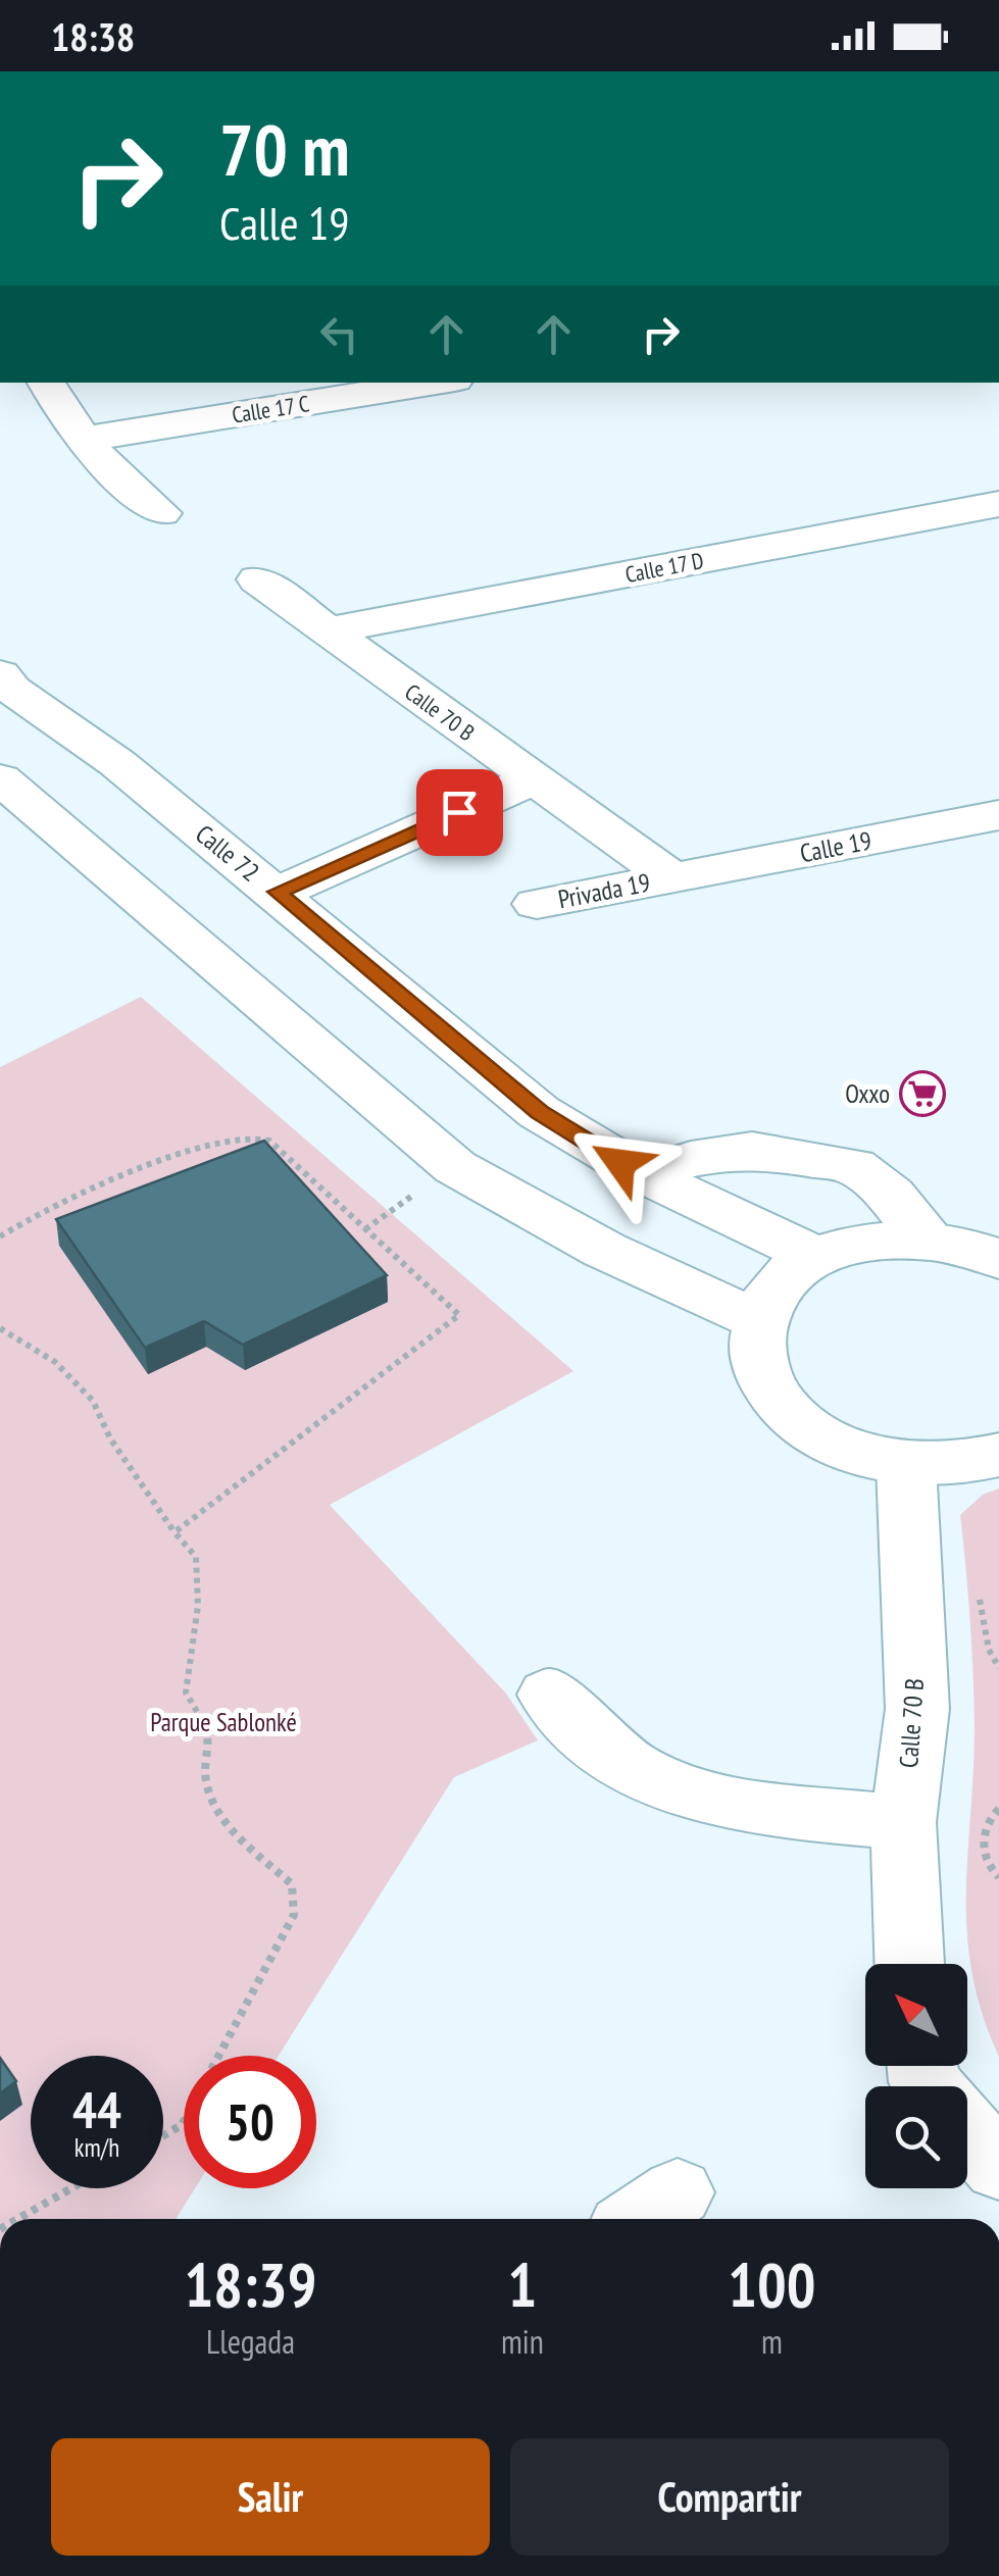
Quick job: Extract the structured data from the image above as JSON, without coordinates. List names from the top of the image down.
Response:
{
  "streets": {
    "street": [
      "Calle 17 C",
      "Calle 17 D",
      "Calle 70 B",
      "Calle 19",
      "Calle 72",
      "Privada 19"
    ]
  },
  "crossings": [
    ["Calle 17 D", "Calle 70 B"],
    ["Calle 70 B", "Calle 19"],
    ["Calle 70 B", "Privada 19"],
    ["Calle 19", "Privada 19"]
  ],
  "parks": ["Parque Sablonké"],
  "places": {
    "supermarket": ["Oxxo"]
  },
  "north": "top left",
  "page": {
    "status": "18:38",
    "turn": ["70 m", "Calle 19"],
    "speed": "44 km/h",
    "limit": "50",
    "eta": [
      "18:39",
      "Llegada",
      "1",
      "min",
      "100",
      "m"
    ],
    "buttons": ["Salir", "Compartir"]
  }
}
